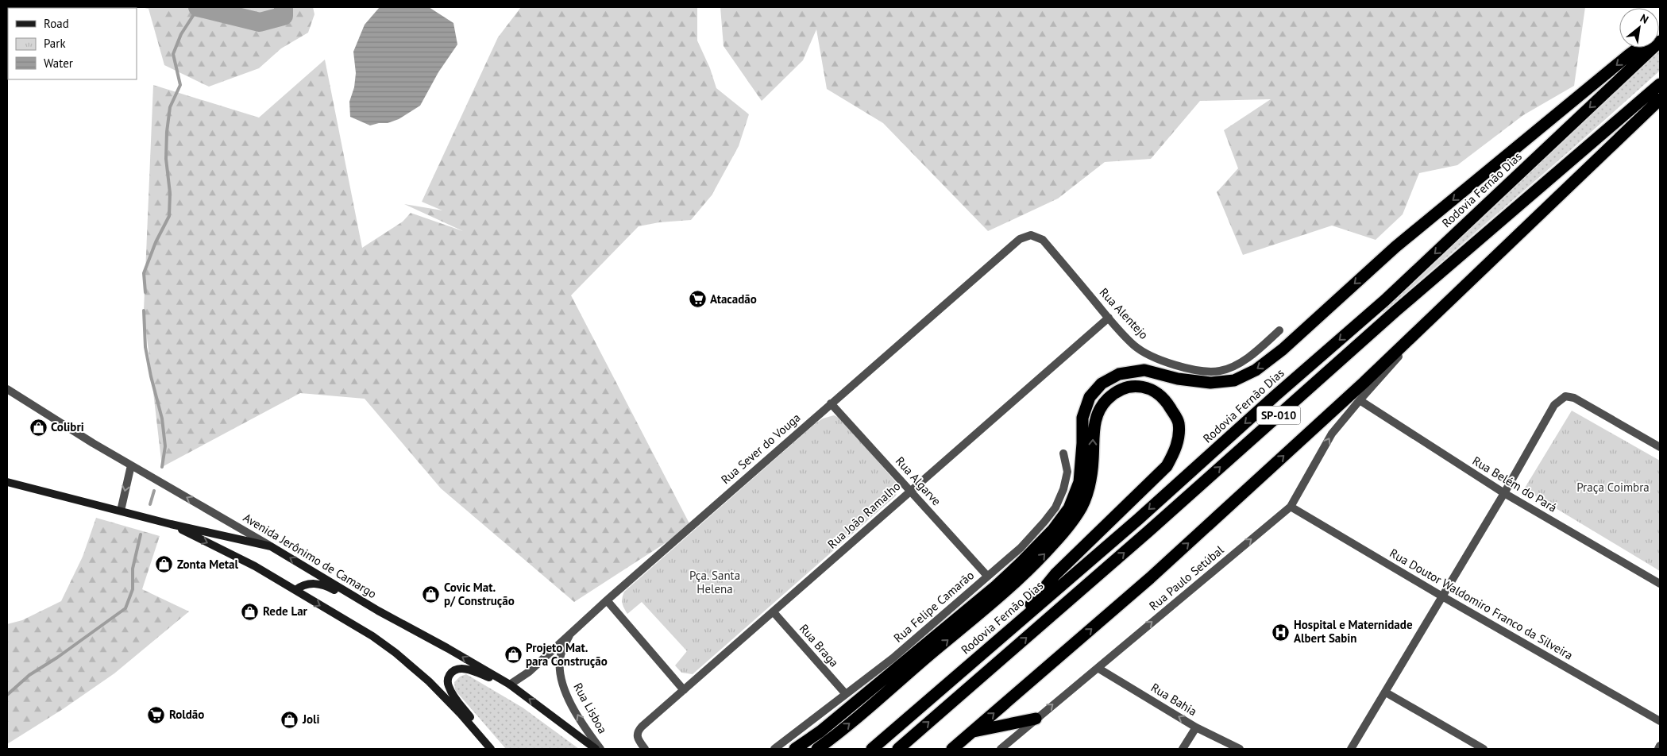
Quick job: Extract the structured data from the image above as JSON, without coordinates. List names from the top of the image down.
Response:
{
  "streets": {
    "highway": ["Rodovia Fernão Dias", "SP-010"],
    "main road": ["Avenida Jerônimo de Camargo"],
    "street": [
      "Rua Alentejo",
      "Rua Sever do Vouga",
      "Rua Algarve",
      "Rua Belém do Pará",
      "Rua João Ramalho",
      "Rua Paulo Setúbal",
      "Rua Doutor Waldomiro Franco da Silveira",
      "Rua Felipe Camarão",
      "Rua Braga",
      "Rua Bahia",
      "Rua Lisboa"
    ]
  },
  "crossings": [
    ["Rua Alentejo", "Rua Sever do Vouga"],
    ["Rua Alentejo", "Rua João Ramalho"],
    ["Rua Sever do Vouga", "Rua Algarve"],
    ["Rua Sever do Vouga", "Avenida Jerônimo de Camargo"],
    ["Rua Sever do Vouga", "Rua Lisboa"],
    ["Rua Algarve", "Rua João Ramalho"],
    ["Rua Algarve", "Rua Felipe Camarão"],
    ["Rua Belém do Pará", "Rua Paulo Setúbal"],
    ["Rua João Ramalho", "Rua Braga"],
    ["Rua Paulo Setúbal", "Rua Doutor Waldomiro Franco da Silveira"],
    ["Rua Paulo Setúbal", "Rua Bahia"],
    ["Rua Felipe Camarão", "Rua Braga"]
  ],
  "one_way": [
    "Avenida Jerônimo de Camargo",
    "Rua Paulo Setúbal",
    "Rua Bahia",
    "Rua Lisboa"
  ],
  "parks": ["Praça Coimbra", "Pça. Santa Helena"],
  "places": {
    "supermarket": ["Atacadão", "Roldão"],
    "shop": [
      "Colibri",
      "Zonta Metal",
      "Covic Mat. p/ Construção",
      "Rede Lar",
      "Projeto Mat. para Construção",
      "Joli"
    ],
    "hospital": ["Hospital e Maternidade Albert Sabin"]
  },
  "legend": ["Road", "Park", "Water"],
  "north": "top right"
}
